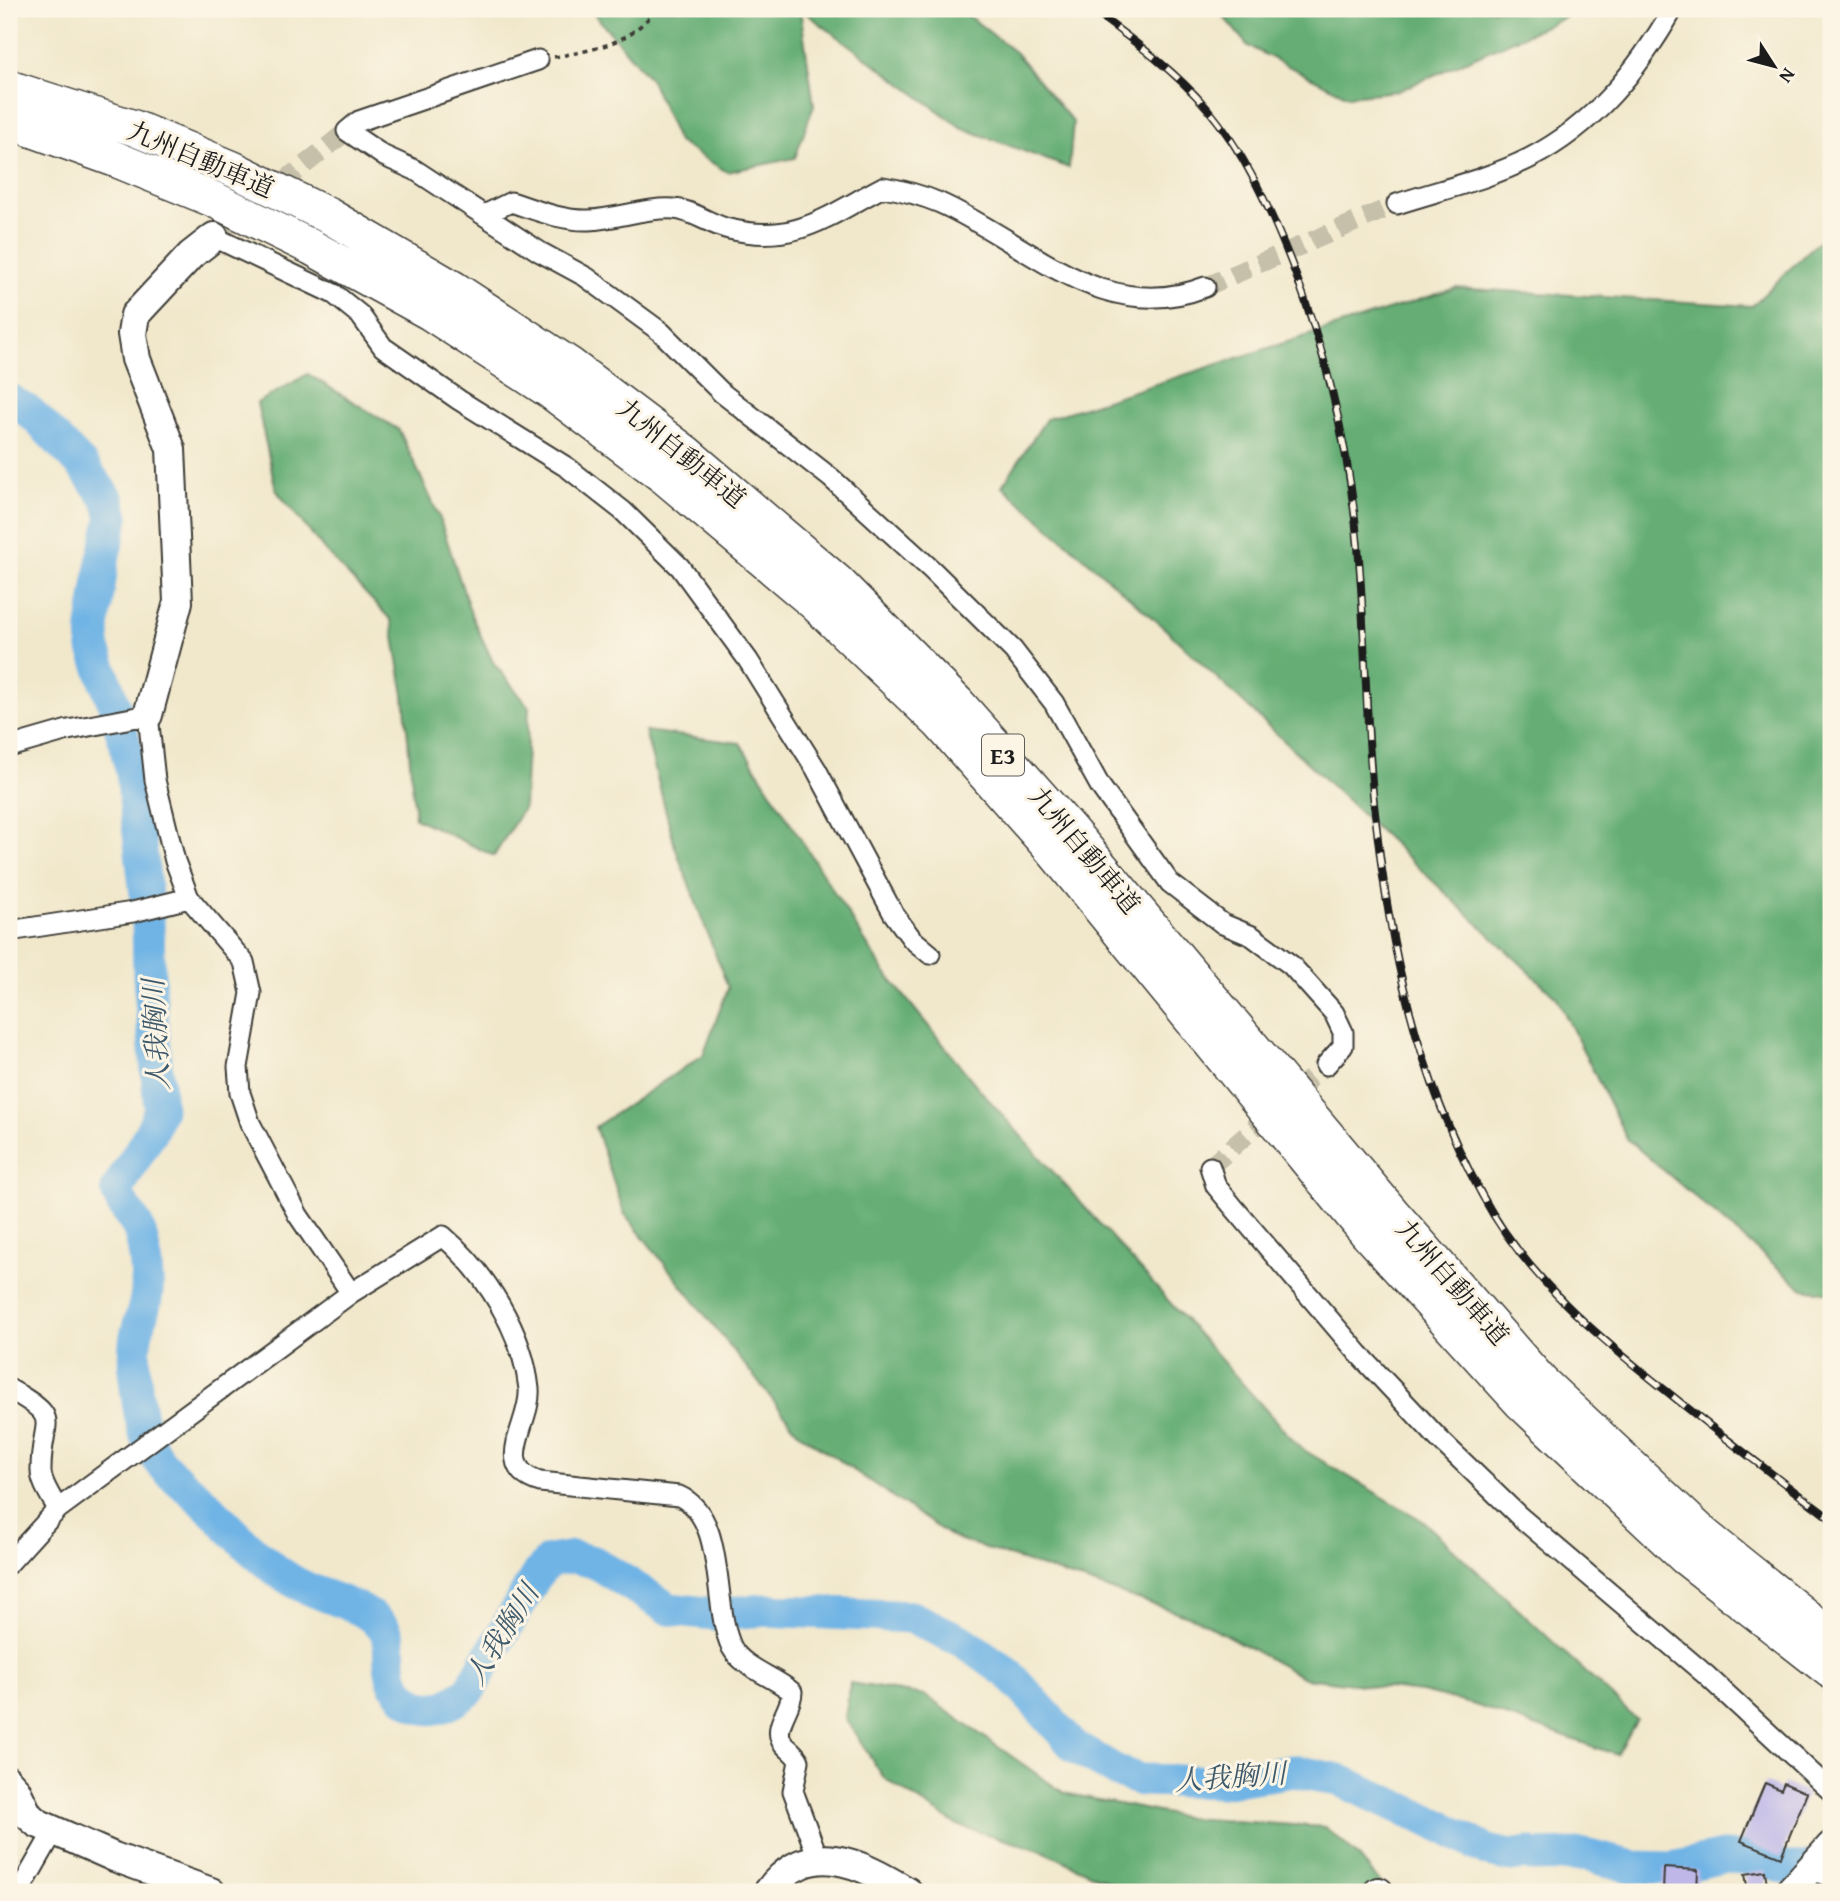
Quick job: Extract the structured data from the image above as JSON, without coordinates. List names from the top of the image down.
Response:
{
  "streets": {
    "highway": ["九州自動車道", "E3"]
  },
  "water": ["人我胸川"],
  "north": "bottom right"
}
